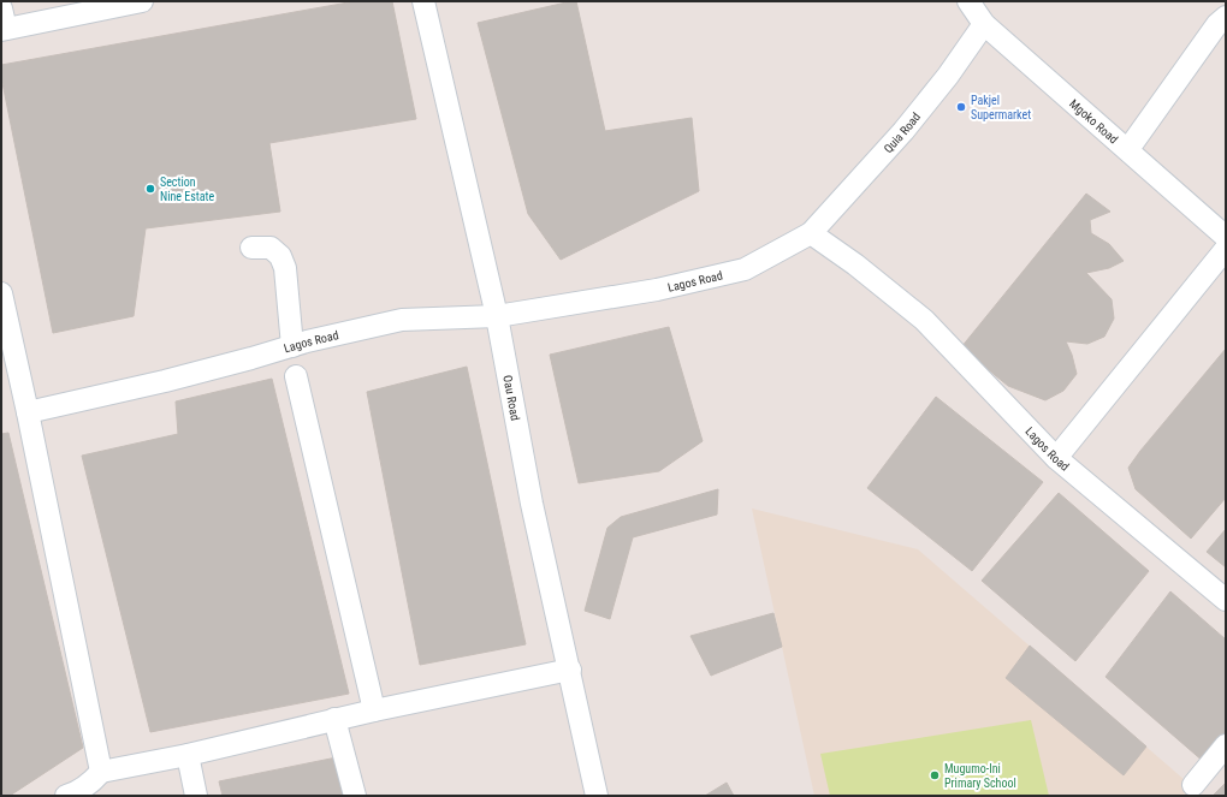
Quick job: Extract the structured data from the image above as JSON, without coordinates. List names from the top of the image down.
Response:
{
  "streets": {
    "street": [
      "Mgoko Road",
      "Quia Road",
      "Lagos Road",
      "Oau Road"
    ]
  },
  "crossings": [
    ["Mgoko Road", "Quia Road"],
    ["Quia Road", "Lagos Road"],
    ["Lagos Road", "Oau Road"]
  ],
  "places": ["Pakjel Supermarket", "Section Nine Estate", "Mugumo-Ini Primary School"]
}
